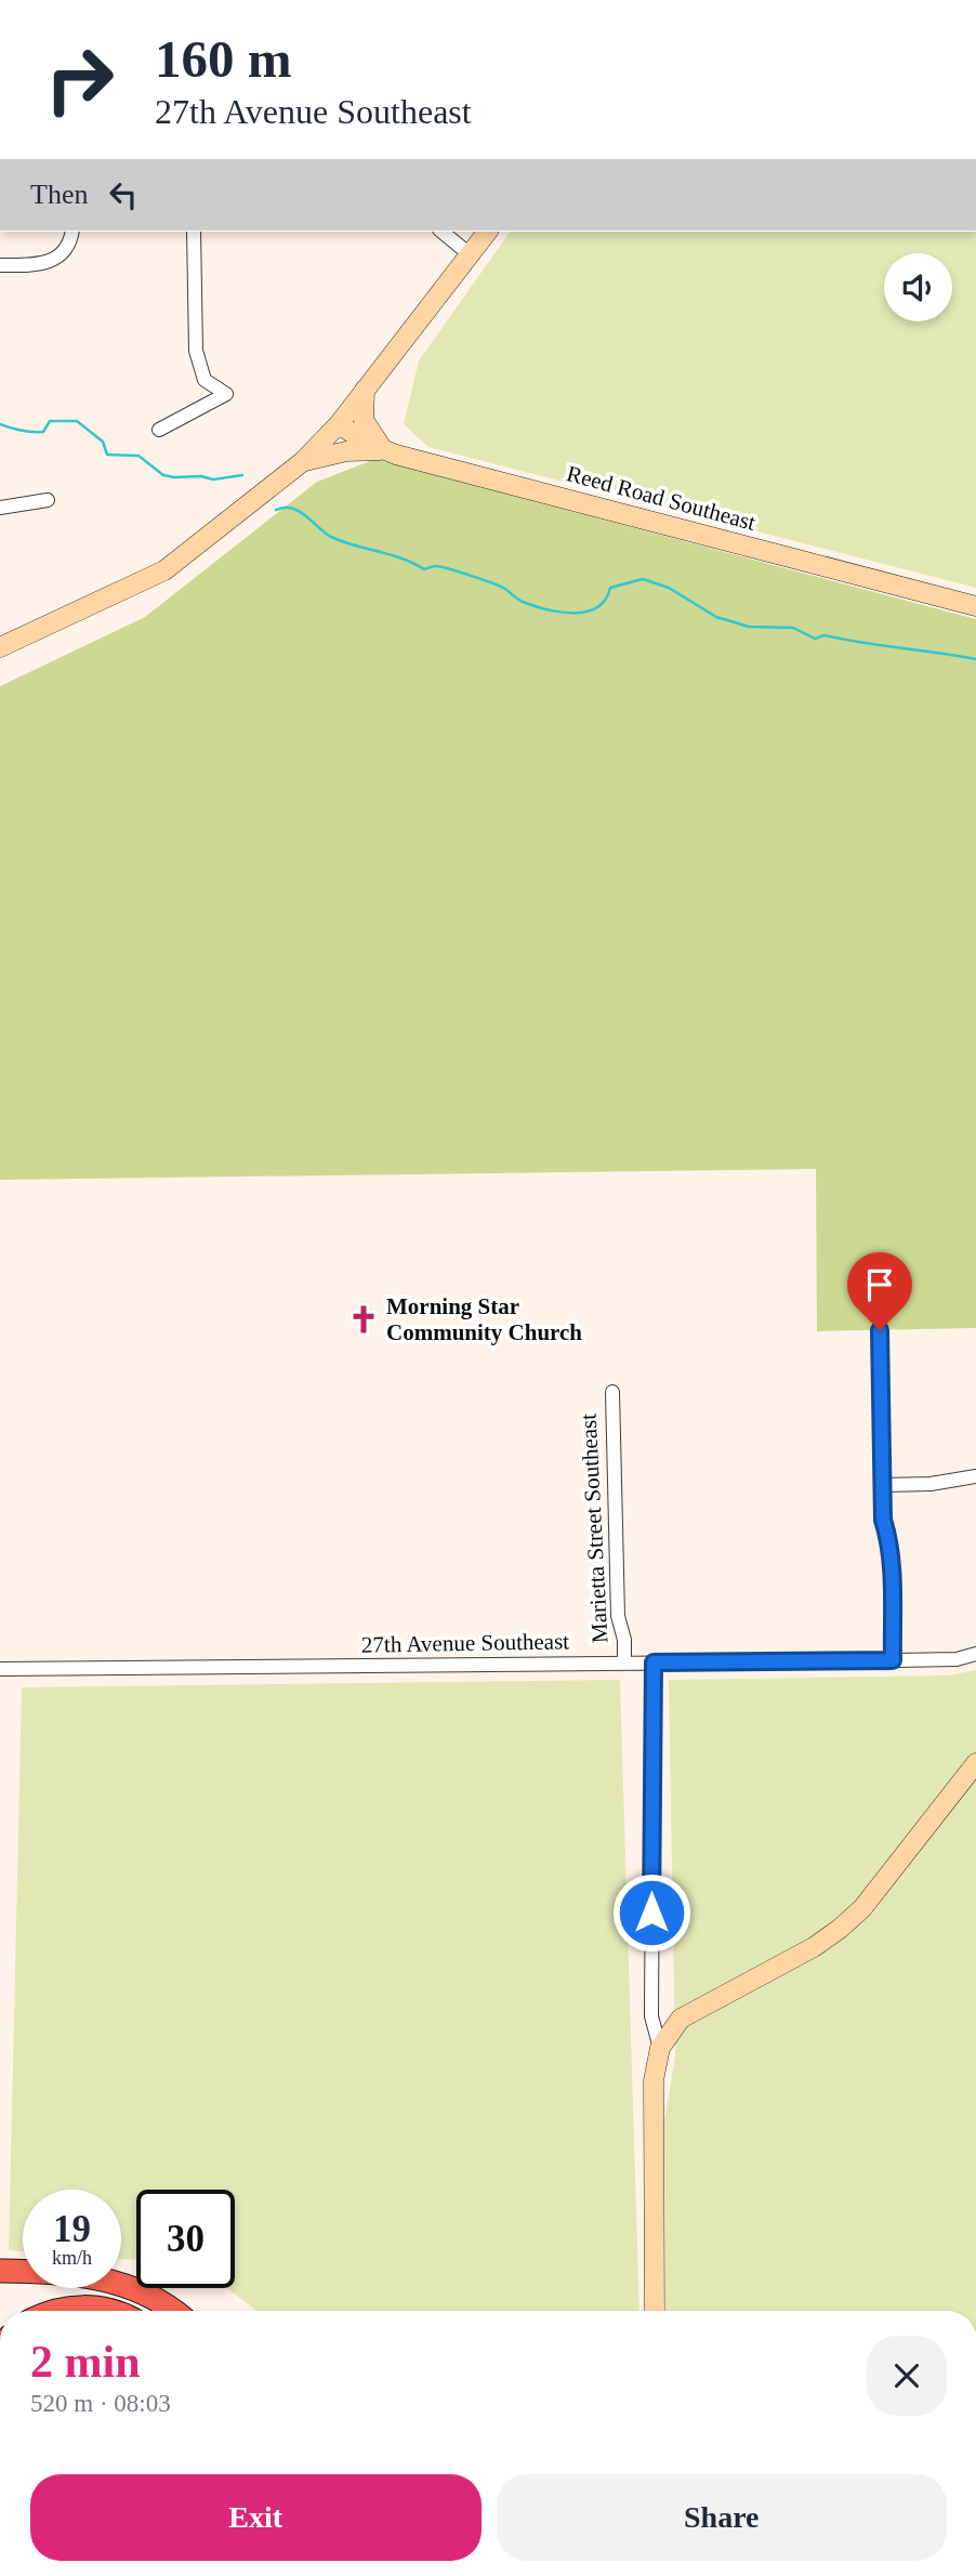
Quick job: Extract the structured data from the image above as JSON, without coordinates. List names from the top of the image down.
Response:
{
  "streets": {
    "street": ["Reed Road Southeast", "Marietta Street Southeast", "27th Avenue Southeast"]
  },
  "crossings": [
    ["Marietta Street Southeast", "27th Avenue Southeast"]
  ],
  "places": {
    "church": ["Morning Star Community Church"]
  },
  "page": {
    "turn": ["160 m", "27th Avenue Southeast"],
    "then": "Then",
    "speed": "19 km/h",
    "limit": "30",
    "heading": ["2 min", "520 m · 08:03"],
    "buttons": ["Exit", "Share"]
  }
}
